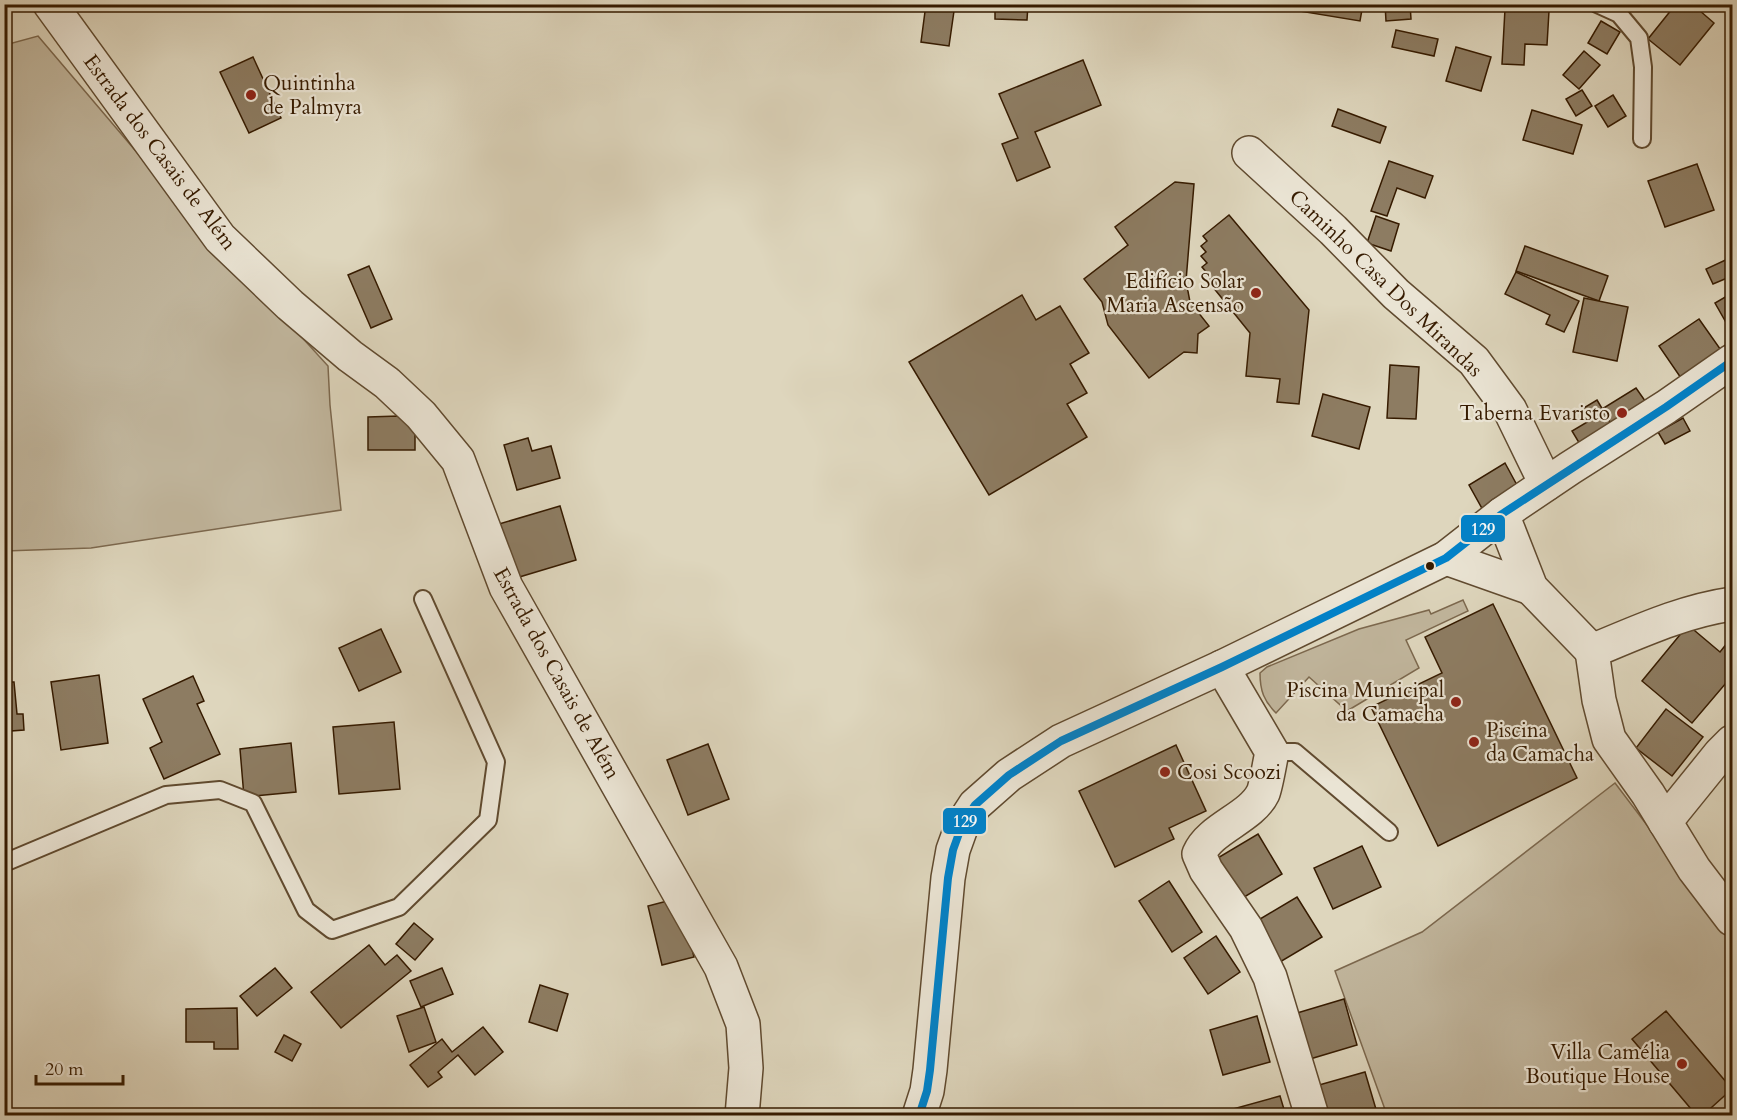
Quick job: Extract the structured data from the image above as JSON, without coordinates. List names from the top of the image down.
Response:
{
  "streets": {
    "street": ["Estrada dos Casais de Além", "Caminho Casa Dos Mirandas"]
  },
  "places": [
    "Quintinha de Palmyra",
    "Edifício Solar Maria Ascensão",
    "Taberna Evaristo",
    "Piscina Municipal da Camacha",
    "Piscina da Camacha",
    "Cosi Scoozi",
    "Villa Camélia Boutique House"
  ],
  "lines": ["transit line 129"],
  "scale_bar": "20 m"
}
